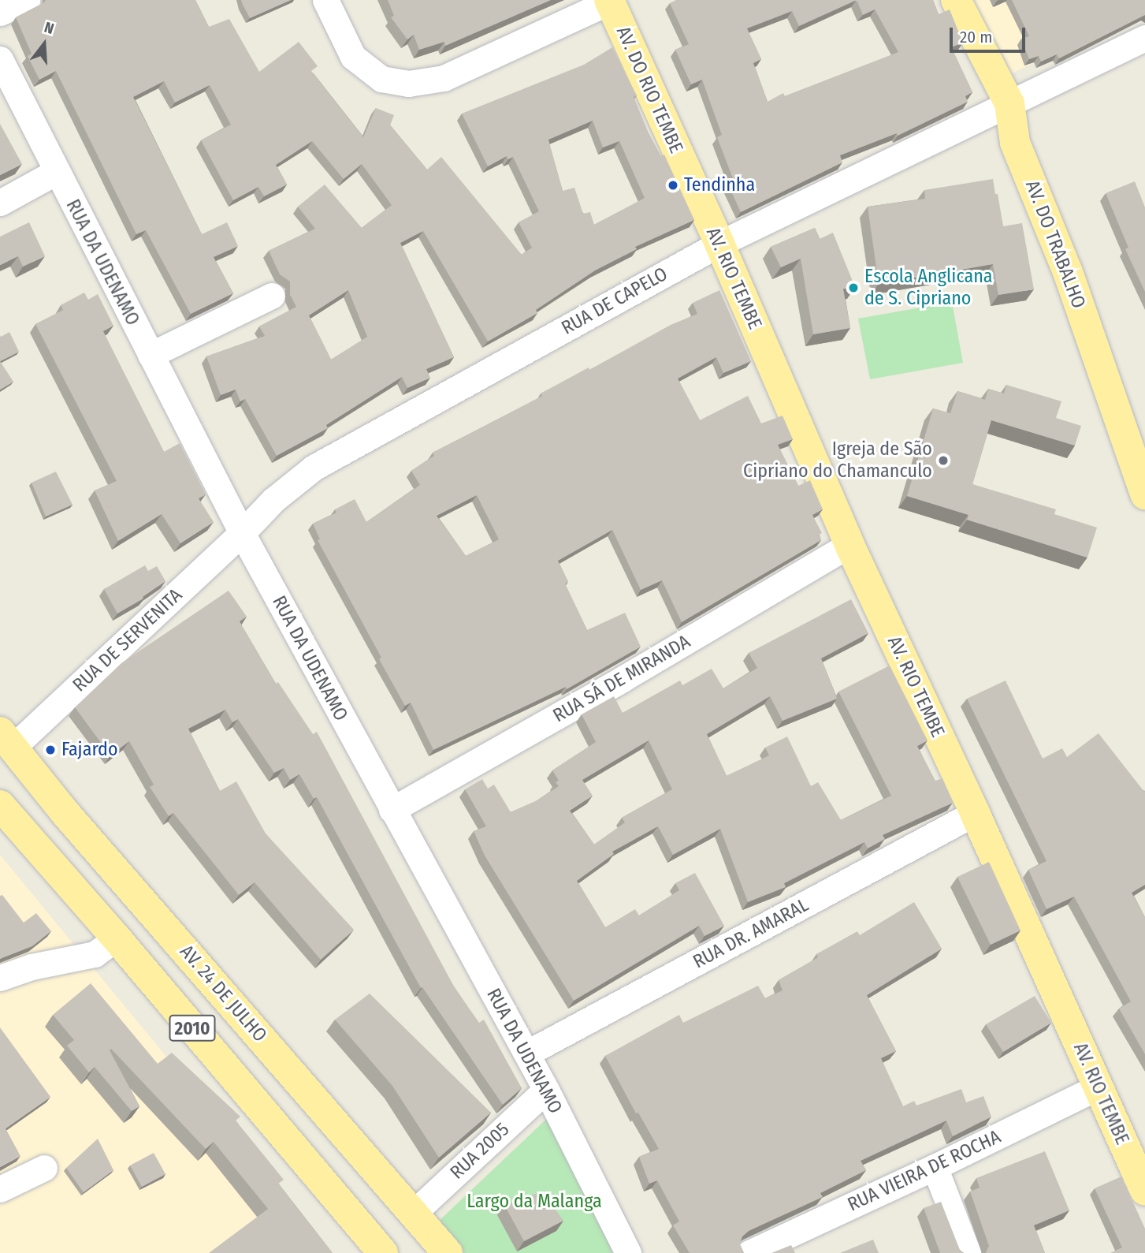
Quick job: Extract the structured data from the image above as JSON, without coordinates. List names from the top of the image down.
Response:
{
  "streets": {
    "main road": [
      "AV. DO RIO TEMBE",
      "AV. DO TRABALHO",
      "AV. RIO TEMBE",
      "AV. 24 DE JULHO",
      "2010"
    ],
    "street": [
      "RUA DA UDENAMO",
      "RUA DE CAPELO",
      "RUA DE SERVENITA",
      "RUA SÁ DE MIRANDA",
      "RUA DR. AMARAL",
      "RUA 2005",
      "RUA VIEIRA DE ROCHA"
    ]
  },
  "crossings": [
    ["AV. DO RIO TEMBE", "AV. RIO TEMBE"],
    ["AV. DO TRABALHO", "RUA DE CAPELO"],
    ["RUA DA UDENAMO", "RUA DE CAPELO"],
    ["RUA DA UDENAMO", "RUA DE SERVENITA"],
    ["RUA DA UDENAMO", "RUA SÁ DE MIRANDA"],
    ["RUA DA UDENAMO", "RUA DR. AMARAL"],
    ["RUA DA UDENAMO", "RUA 2005"],
    ["AV. RIO TEMBE", "RUA DE CAPELO"],
    ["AV. RIO TEMBE", "RUA SÁ DE MIRANDA"],
    ["AV. RIO TEMBE", "RUA DR. AMARAL"],
    ["AV. RIO TEMBE", "RUA VIEIRA DE ROCHA"],
    ["RUA DE CAPELO", "RUA DE SERVENITA"],
    ["RUA DE SERVENITA", "AV. 24 DE JULHO"],
    ["AV. 24 DE JULHO", "RUA 2005"]
  ],
  "parks": ["Largo da Malanga"],
  "places": [
    "Tendinha",
    "Escola Anglicana de S. Cipriano",
    "Igreja de São Cipriano do Chamanculo",
    "Fajardo"
  ],
  "scale_bar": "20 m",
  "north": "top"
}
